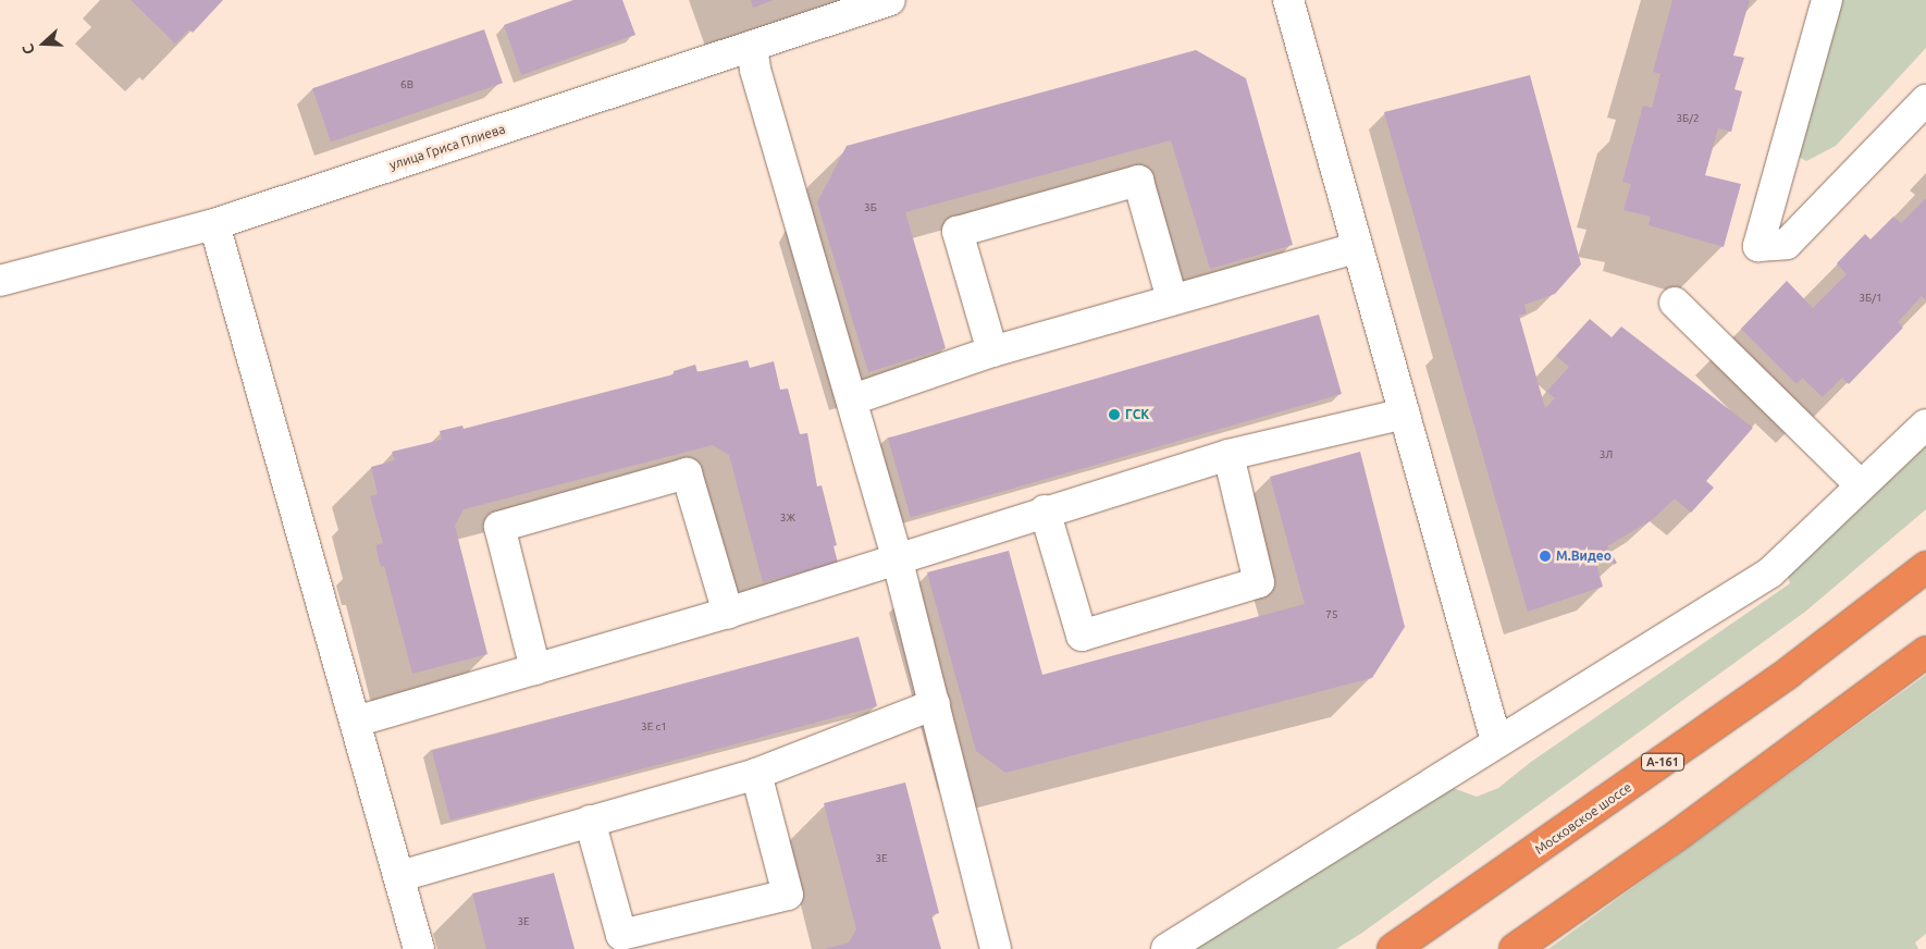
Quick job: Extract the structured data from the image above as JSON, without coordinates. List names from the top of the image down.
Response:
{
  "streets": {
    "highway": ["А-161", "Московское шоссе"],
    "street": ["улица Гриса Плиева"]
  },
  "places": ["ГСК", "М.Видео"],
  "house_numbers": [
    "6В",
    "3Б/2",
    "3Б",
    "3Б/1",
    "3Л",
    "3Ж",
    "75",
    "3Е с1",
    "3Е",
    "3Е"
  ],
  "north": "left"
}
